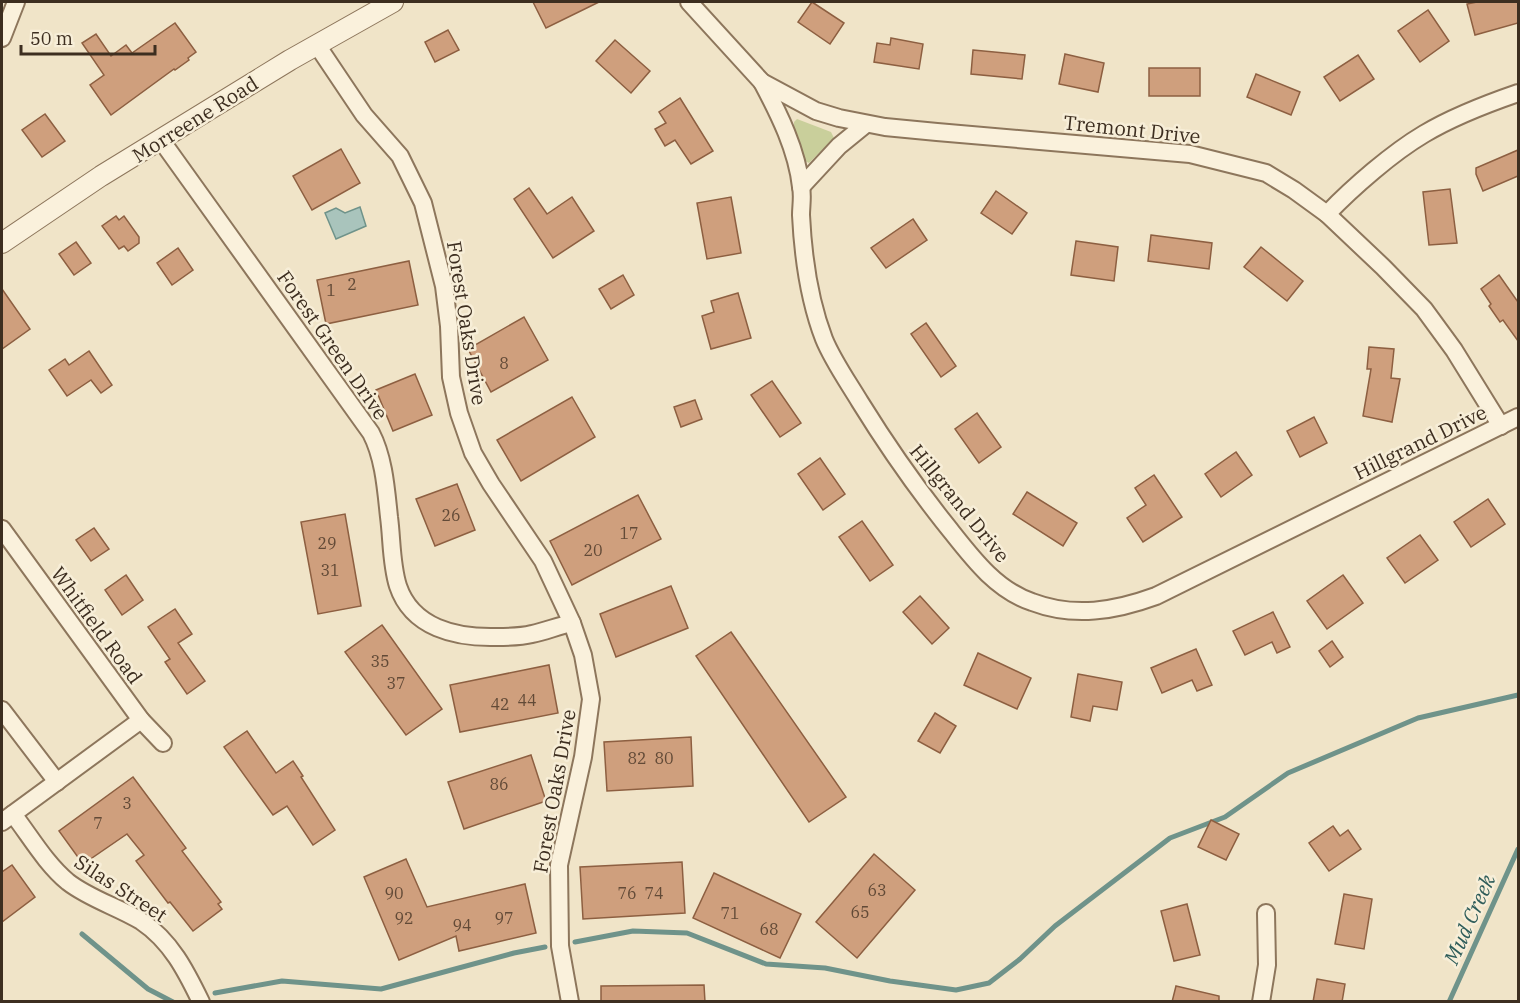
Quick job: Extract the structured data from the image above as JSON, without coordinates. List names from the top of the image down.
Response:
{
  "streets": {
    "street": [
      "Morreene Road",
      "Tremont Drive",
      "Forest Oaks Drive",
      "Forest Green Drive",
      "Hillgrand Drive",
      "Whitfield Road",
      "Silas Street"
    ]
  },
  "crossings": [
    ["Morreene Road", "Forest Oaks Drive"],
    ["Morreene Road", "Forest Green Drive"],
    ["Tremont Drive", "Hillgrand Drive"],
    ["Forest Oaks Drive", "Forest Green Drive"]
  ],
  "water": ["Mud Creek"],
  "house_numbers": [
    "2",
    "1",
    "8",
    "26",
    "17",
    "29",
    "20",
    "31",
    "35",
    "37",
    "44",
    "42",
    "82",
    "80",
    "86",
    "3",
    "7",
    "63",
    "90",
    "76",
    "74",
    "65",
    "71",
    "92",
    "97",
    "94",
    "68"
  ],
  "scale_bar": "50 m"
}
